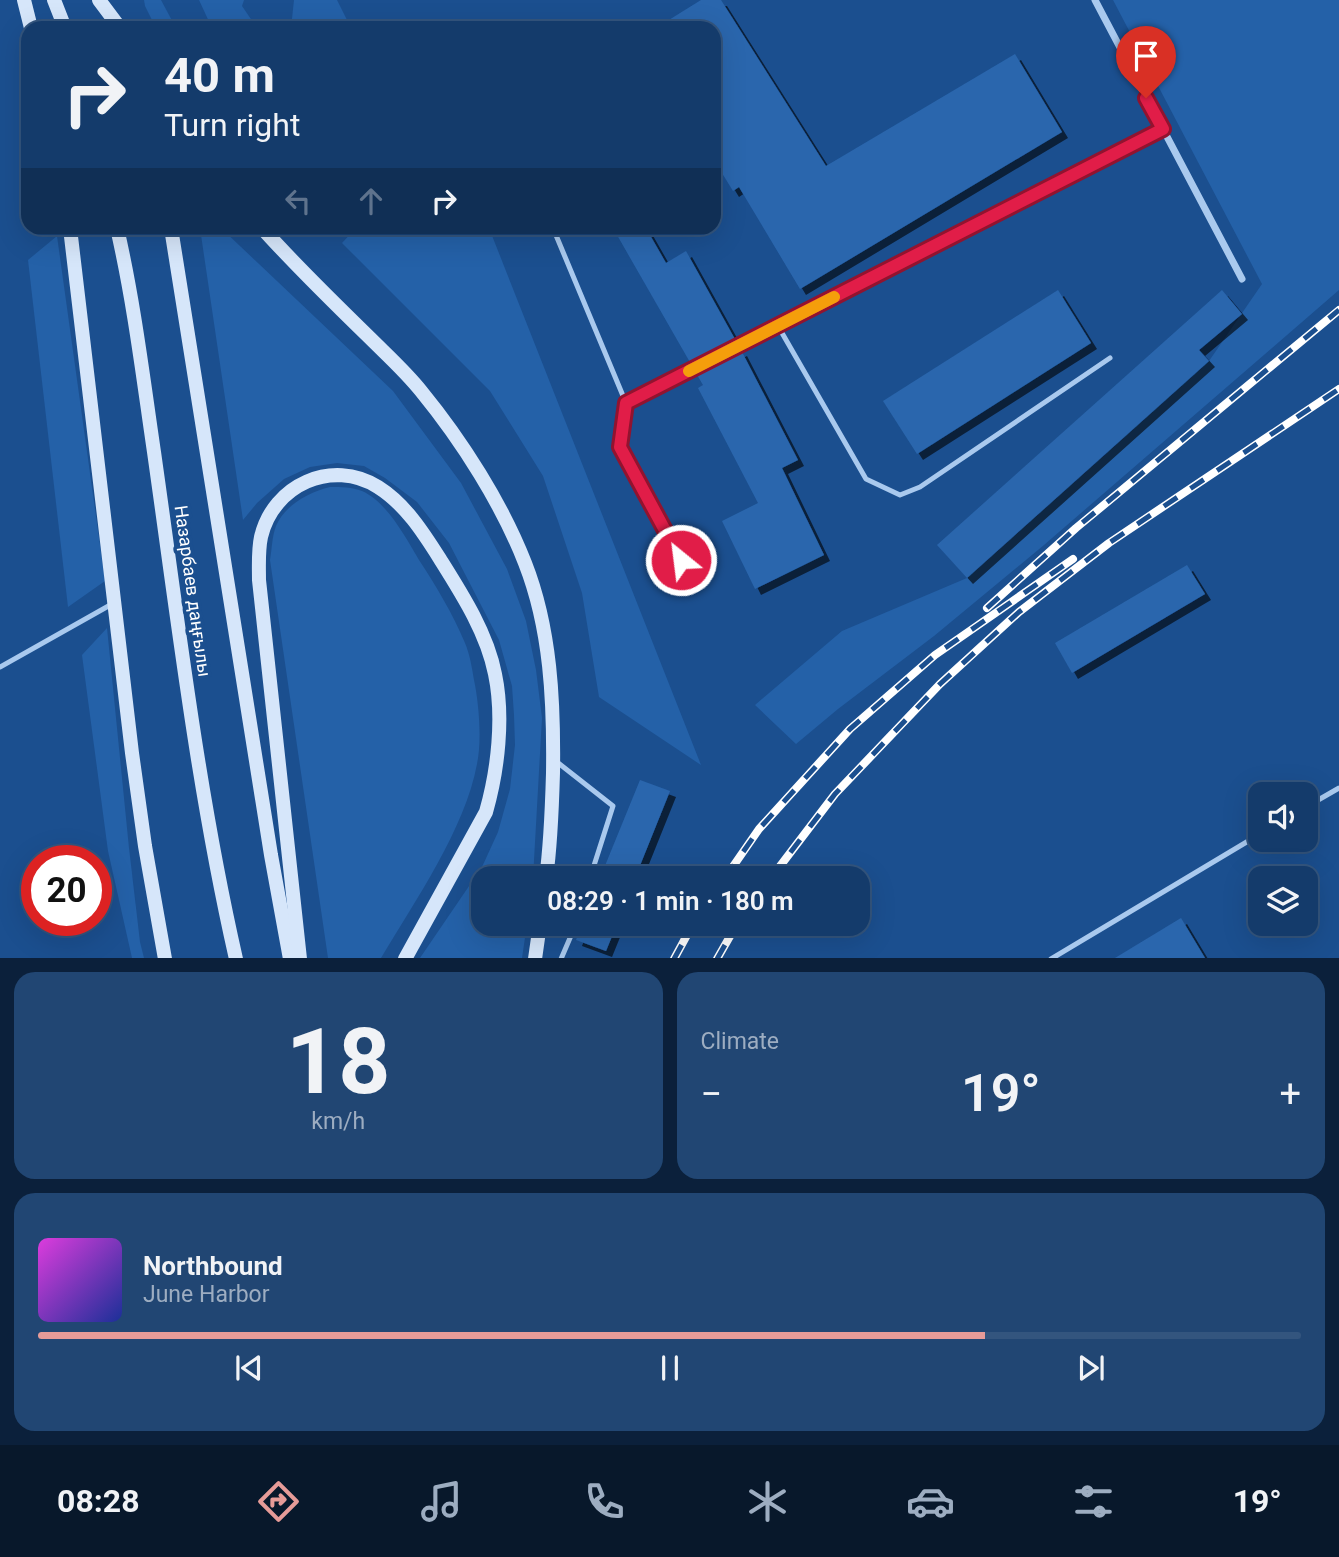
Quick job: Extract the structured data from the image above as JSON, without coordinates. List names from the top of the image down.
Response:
{
  "streets": {
    "main road": ["Назарбаев даңғылы"]
  },
  "page": {
    "turn": ["40 m", "Turn right"],
    "limit": "20",
    "trip": "08:29 · 1 min · 180 m",
    "tile": [
      ["18", "km/h"],
      "Climate"
    ],
    "heat": ["−", "19°", "+"],
    "song": ["Northbound", "June Harbor"],
    "tabs": ["08:28", "19°"]
  }
}
